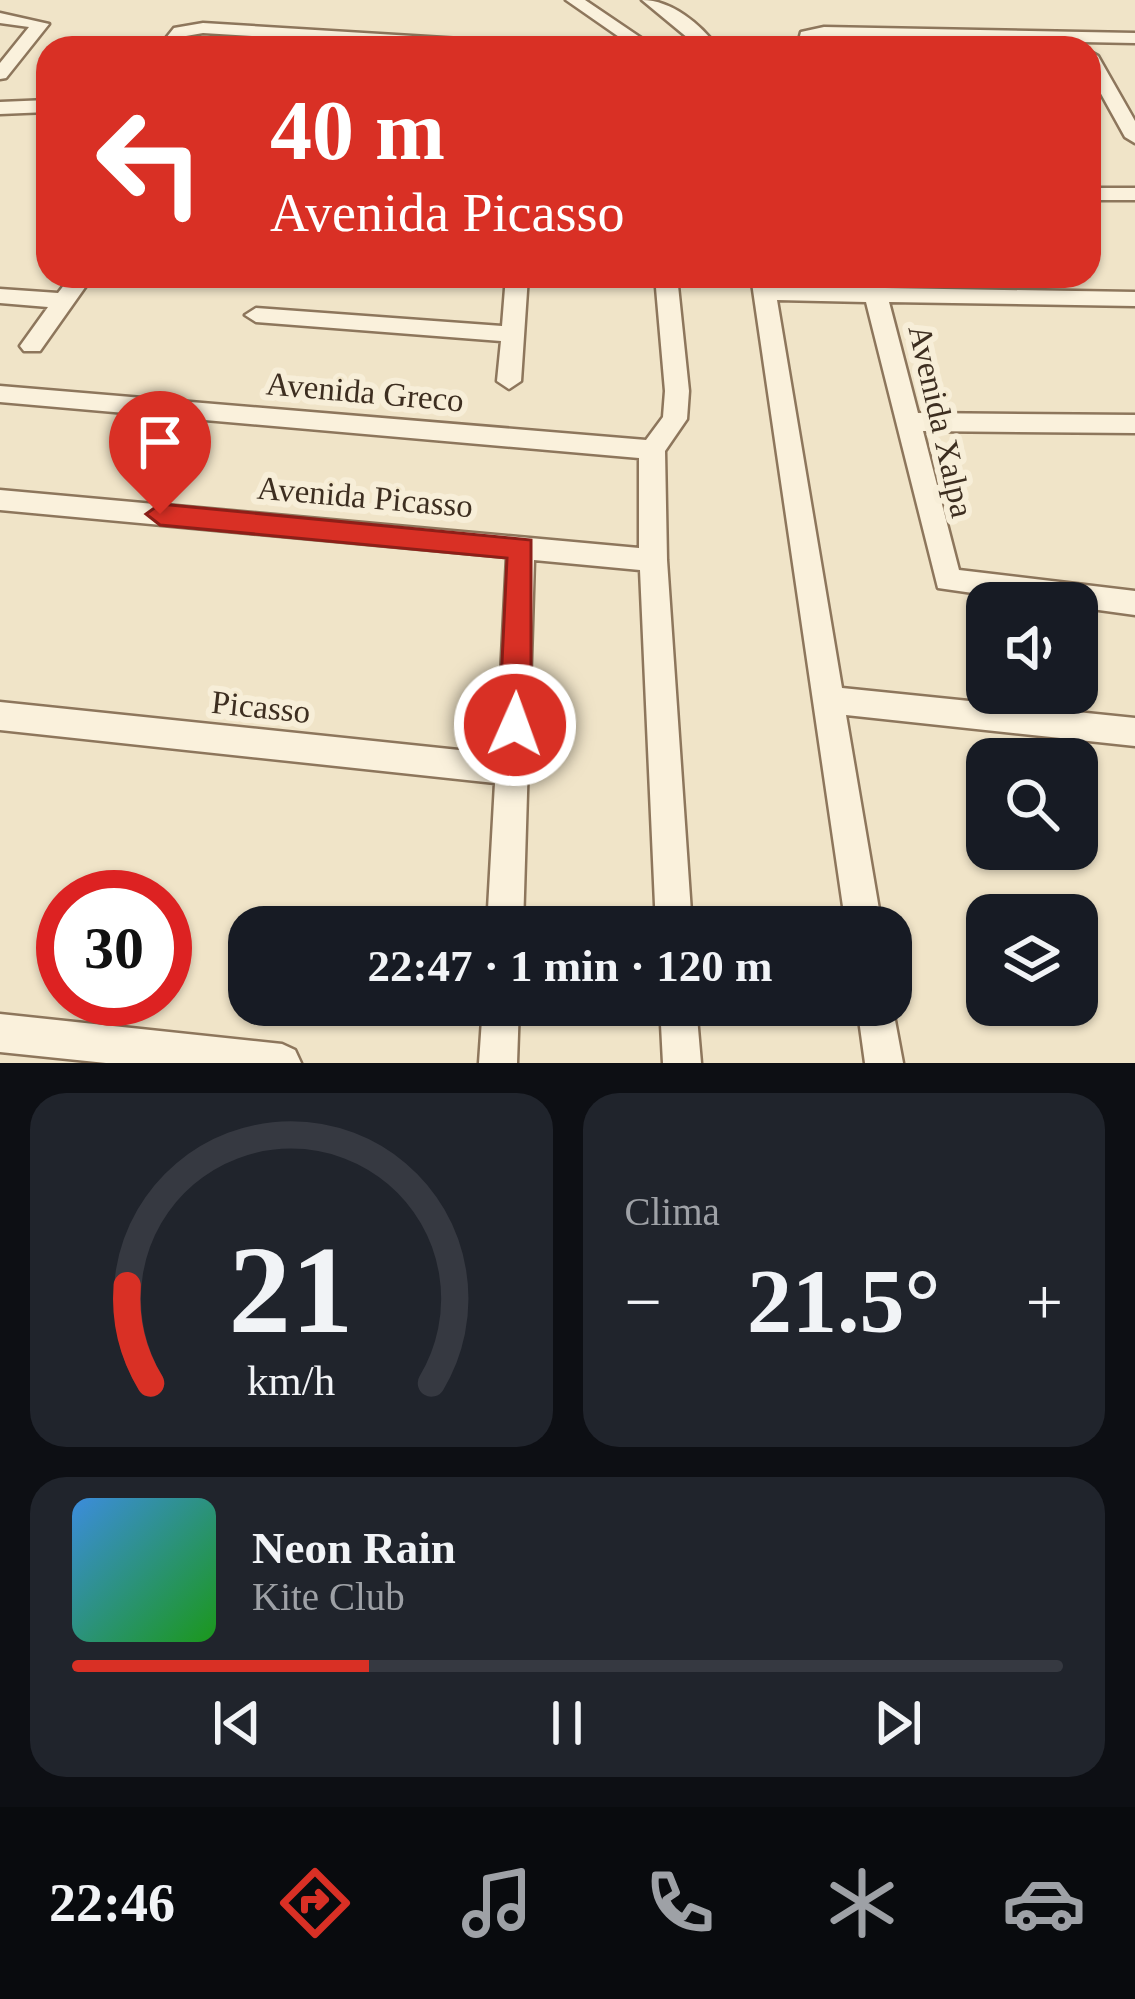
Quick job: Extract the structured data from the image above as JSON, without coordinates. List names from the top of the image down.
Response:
{
  "streets": {
    "street": [
      "Avenida Greco",
      "Avenida Xalpa",
      "Avenida Picasso",
      "Picasso"
    ]
  },
  "page": {
    "turn": ["40 m", "Avenida Picasso"],
    "limit": "30",
    "trip": "22:47 · 1 min · 120 m",
    "tile": "Clima",
    "heat": ["−", "21.5°", "+"],
    "song": ["Neon Rain", "Kite Club"],
    "tabs": "22:46",
    "gauge": ["21", "km/h"]
  }
}
